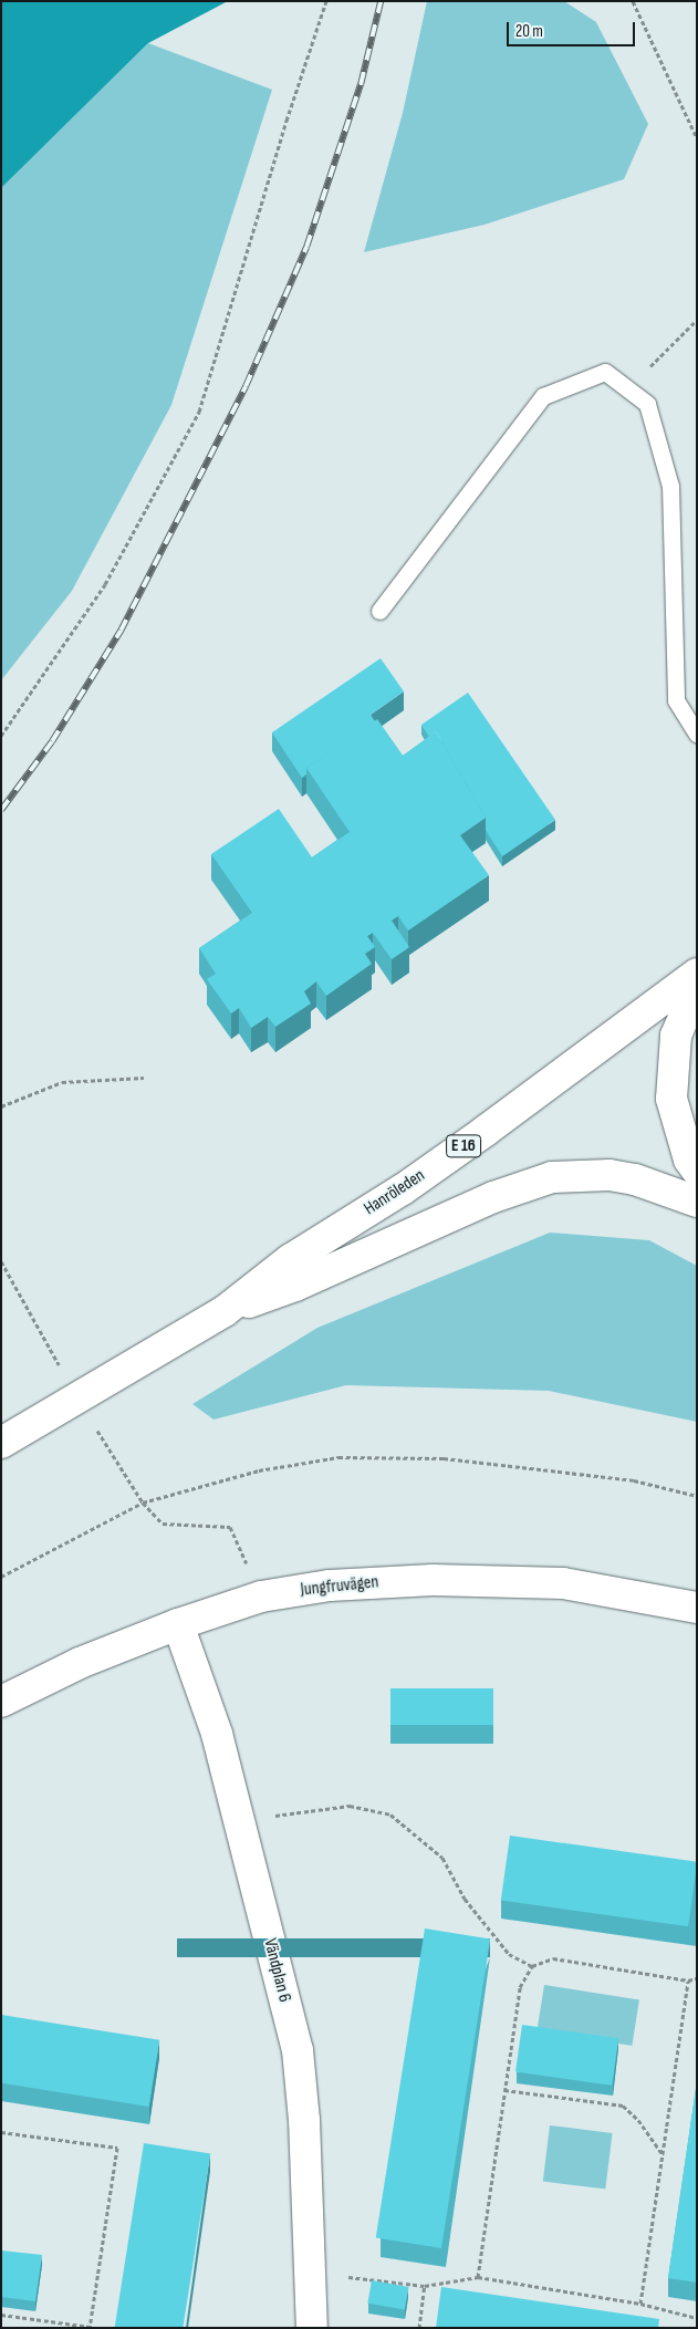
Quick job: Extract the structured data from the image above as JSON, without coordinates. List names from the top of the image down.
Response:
{
  "streets": {
    "main road": [
      "E 16",
      "Hanröleden",
      "Jungfruvägen",
      "Vändplan 6"
    ]
  },
  "crossings": [
    ["Jungfruvägen", "Vändplan 6"]
  ],
  "scale_bar": "20 m"
}
